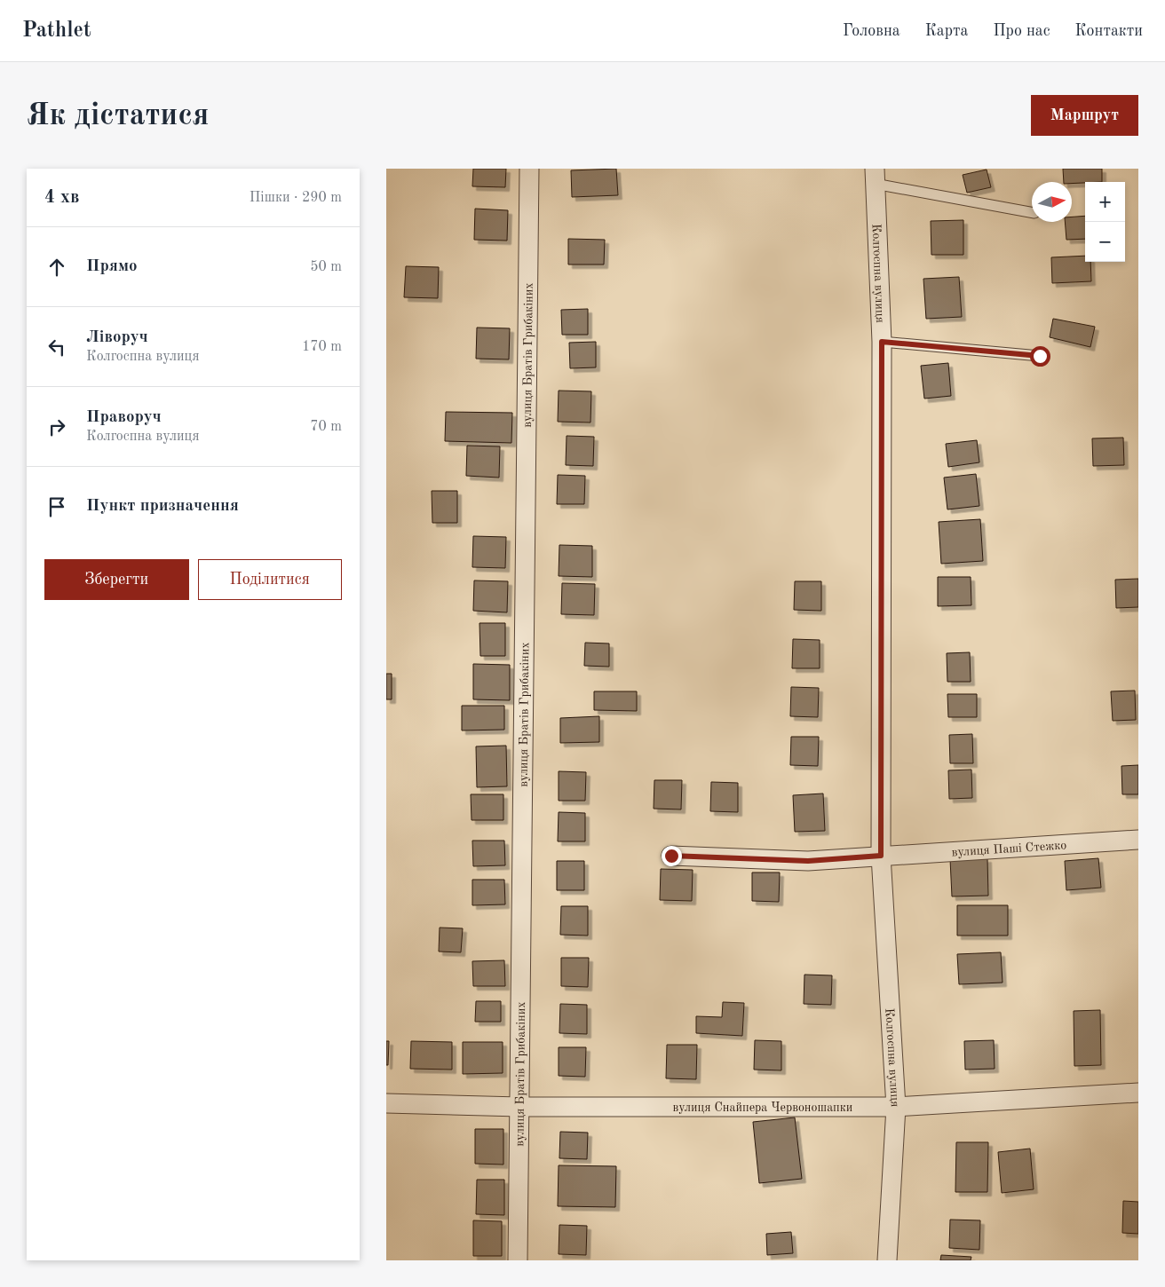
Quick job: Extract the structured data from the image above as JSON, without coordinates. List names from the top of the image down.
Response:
{
  "streets": {
    "street": [
      "Колгоспна вулиця",
      "вулиця Братів Грибакіних",
      "вулиця Паші Стежко",
      "вулиця Снайпера Червоношапки"
    ]
  },
  "crossings": [
    ["Колгоспна вулиця", "вулиця Паші Стежко"],
    ["Колгоспна вулиця", "вулиця Снайпера Червоношапки"],
    ["вулиця Братів Грибакіних", "вулиця Снайпера Червоношапки"]
  ],
  "north": "right",
  "page": {
    "header": "Pathlet",
    "nav": [
      "Головна",
      "Карта",
      "Про нас",
      "Контакти"
    ],
    "buttons": [
      "Маршрут",
      ["Зберегти", "Поділитися"]
    ],
    "title": "Як дістатися",
    "heading": ["4 хв", "Пішки · 290 m"],
    "map_buttons": ["+", "−"],
    "list": [
      ["Прямо", "50 m"],
      ["Ліворуч", "Колгоспна вулиця", "170 m"],
      ["Праворуч", "Колгоспна вулиця", "70 m"],
      "Пункт призначення"
    ]
  }
}
